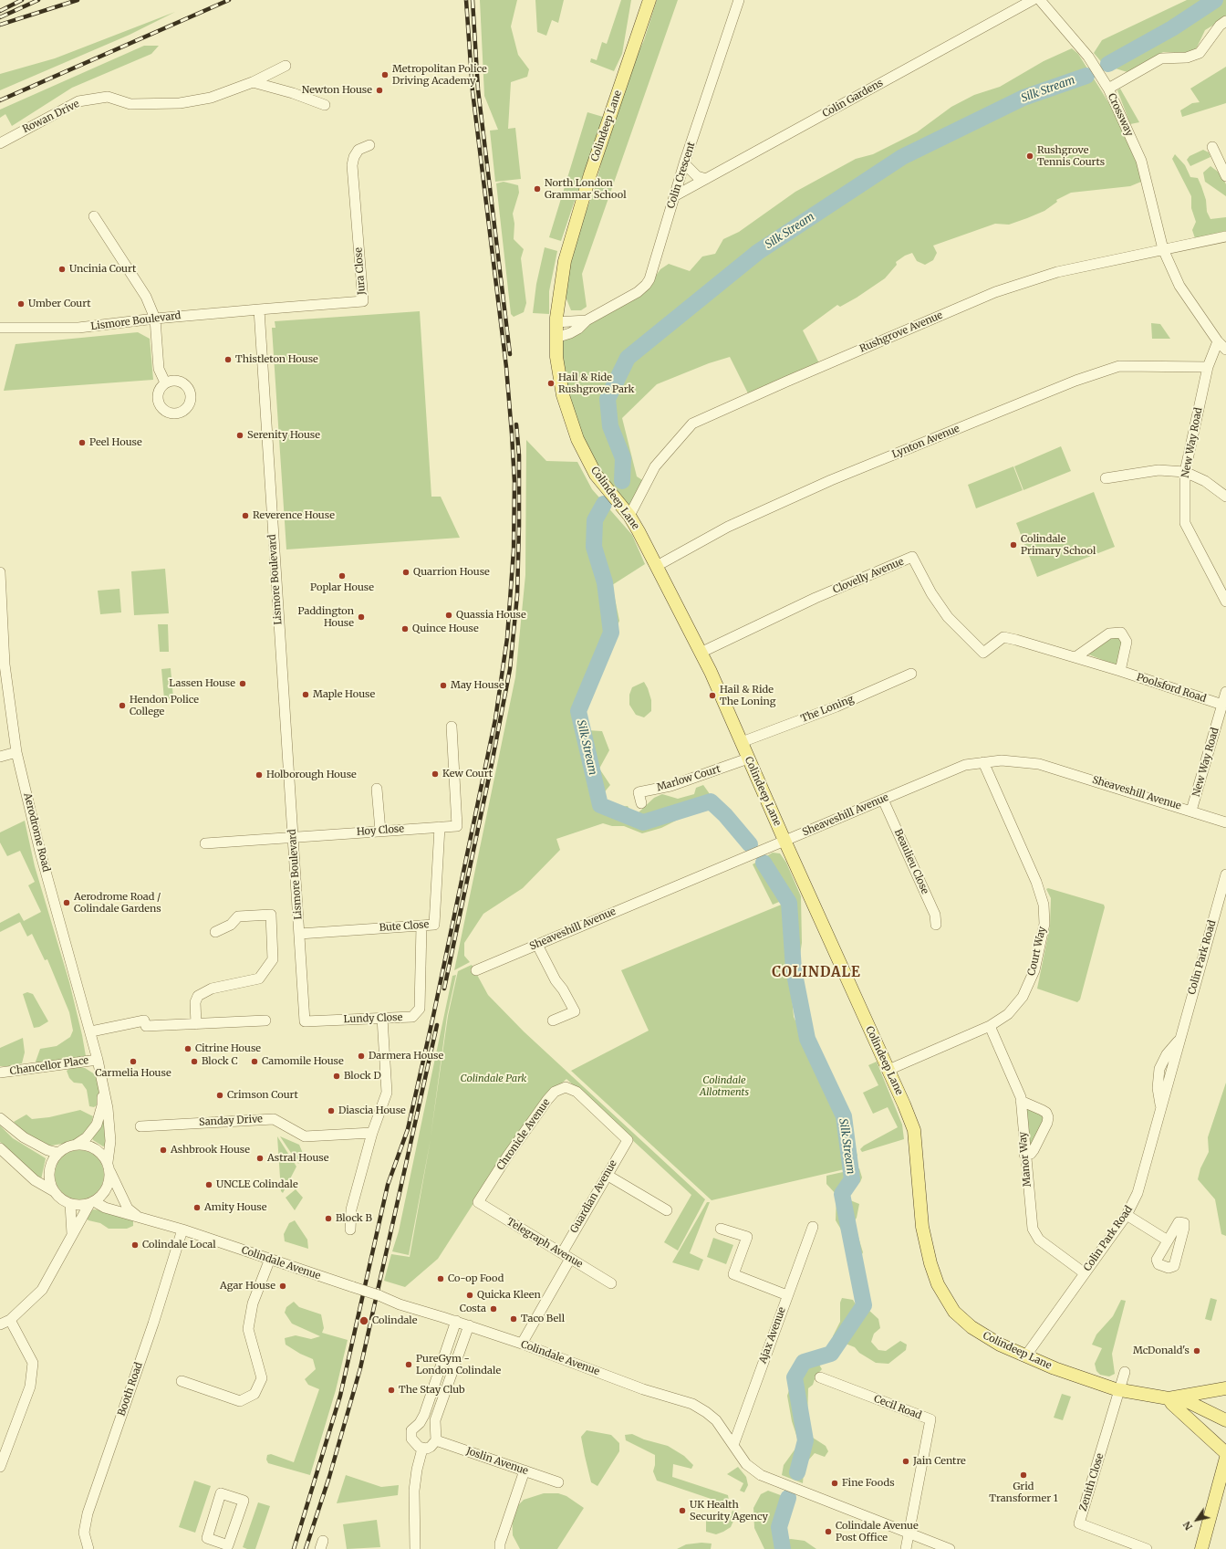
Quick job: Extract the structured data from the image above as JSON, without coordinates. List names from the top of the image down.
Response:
{
  "streets": {
    "main road": ["Colindeep Lane"],
    "street": [
      "Colin Gardens",
      "Crossway",
      "Rowan Drive",
      "Colin Crescent",
      "Jura Close",
      "Lismore Boulevard",
      "Rushgrove Avenue",
      "Lynton Avenue",
      "New Way Road",
      "Clovelly Avenue",
      "Poolsford Road",
      "The Loning",
      "Marlow Court",
      "Sheaveshill Avenue",
      "Hoy Close",
      "Aerodrome Road",
      "Beaulieu Close",
      "Bute Close",
      "Court Way",
      "Colin Park Road",
      "Lundy Close",
      "Chancellor Place",
      "Sanday Drive",
      "Chronicle Avenue",
      "Manor Way",
      "Guardian Avenue",
      "Telegraph Avenue",
      "Colindale Avenue",
      "Ajax Avenue",
      "Booth Road",
      "Cecil Road",
      "Joslin Avenue",
      "Zenith Close"
    ]
  },
  "crossings": [
    ["Colin Gardens", "Colin Crescent"],
    ["Crossway", "Rushgrove Avenue"],
    ["Crossway", "New Way Road"],
    ["Colindeep Lane", "Colin Crescent"],
    ["Colindeep Lane", "Rushgrove Avenue"],
    ["Colindeep Lane", "Lynton Avenue"],
    ["Colindeep Lane", "Clovelly Avenue"],
    ["Colindeep Lane", "The Loning"],
    ["Colindeep Lane", "Marlow Court"],
    ["Colindeep Lane", "Sheaveshill Avenue"],
    ["Colindeep Lane", "Court Way"],
    ["Colindeep Lane", "Colin Park Road"],
    ["Colindeep Lane", "Zenith Close"],
    ["Jura Close", "Lismore Boulevard"],
    ["Lismore Boulevard", "Hoy Close"],
    ["Lismore Boulevard", "Bute Close"],
    ["Lismore Boulevard", "Lundy Close"],
    ["Lynton Avenue", "New Way Road"],
    ["New Way Road", "Poolsford Road"],
    ["New Way Road", "Sheaveshill Avenue"],
    ["Clovelly Avenue", "Poolsford Road"],
    ["Sheaveshill Avenue", "Beaulieu Close"],
    ["Sheaveshill Avenue", "Court Way"],
    ["Hoy Close", "Bute Close"],
    ["Aerodrome Road", "Chancellor Place"],
    ["Aerodrome Road", "Colindale Avenue"],
    ["Bute Close", "Lundy Close"],
    ["Court Way", "Manor Way"],
    ["Colin Park Road", "Manor Way"],
    ["Chronicle Avenue", "Guardian Avenue"],
    ["Chronicle Avenue", "Telegraph Avenue"],
    ["Guardian Avenue", "Telegraph Avenue"],
    ["Guardian Avenue", "Colindale Avenue"],
    ["Colindale Avenue", "Ajax Avenue"],
    ["Colindale Avenue", "Booth Road"],
    ["Colindale Avenue", "Cecil Road"]
  ],
  "districts": ["COLINDALE"],
  "water": ["Silk Stream"],
  "parks": ["Colindale Park", "Colindale Allotments"],
  "places": [
    "Metropolitan Police Driving Academy",
    "Newton House",
    "Rushgrove Tennis Courts",
    "North London Grammar School",
    "Uncinia Court",
    "Umber Court",
    "Thistleton House",
    "Hail & Ride Rushgrove Park",
    "Serenity House",
    "Peel House",
    "Reverence House",
    "Colindale Primary School",
    "Quarrion House",
    "Poplar House",
    "Quassia House",
    "Paddington House",
    "Quince House",
    "Lassen House",
    "May House",
    "Maple House",
    "Hail & Ride The Loning",
    "Hendon Police College",
    "Kew Court",
    "Holborough House",
    "Aerodrome Road / Colindale Gardens",
    "Citrine House",
    "Darmera House",
    "Carmelia House",
    "Block C",
    "Camomile House",
    "Block D",
    "Crimson Court",
    "Diascia House",
    "Ashbrook House",
    "Astral House",
    "UNCLE Colindale",
    "Amity House",
    "Block B",
    "Colindale Local",
    "Co-op Food",
    "Agar House",
    "Quicka Kleen",
    "Costa",
    "Taco Bell",
    "Colindale",
    "McDonald's",
    "PureGym - London Colindale",
    "The Stay Club",
    "Jain Centre",
    "Grid Transformer 1",
    "Fine Foods",
    "UK Health Security Agency",
    "Colindale Avenue Post Office"
  ],
  "north": "bottom left"
}
